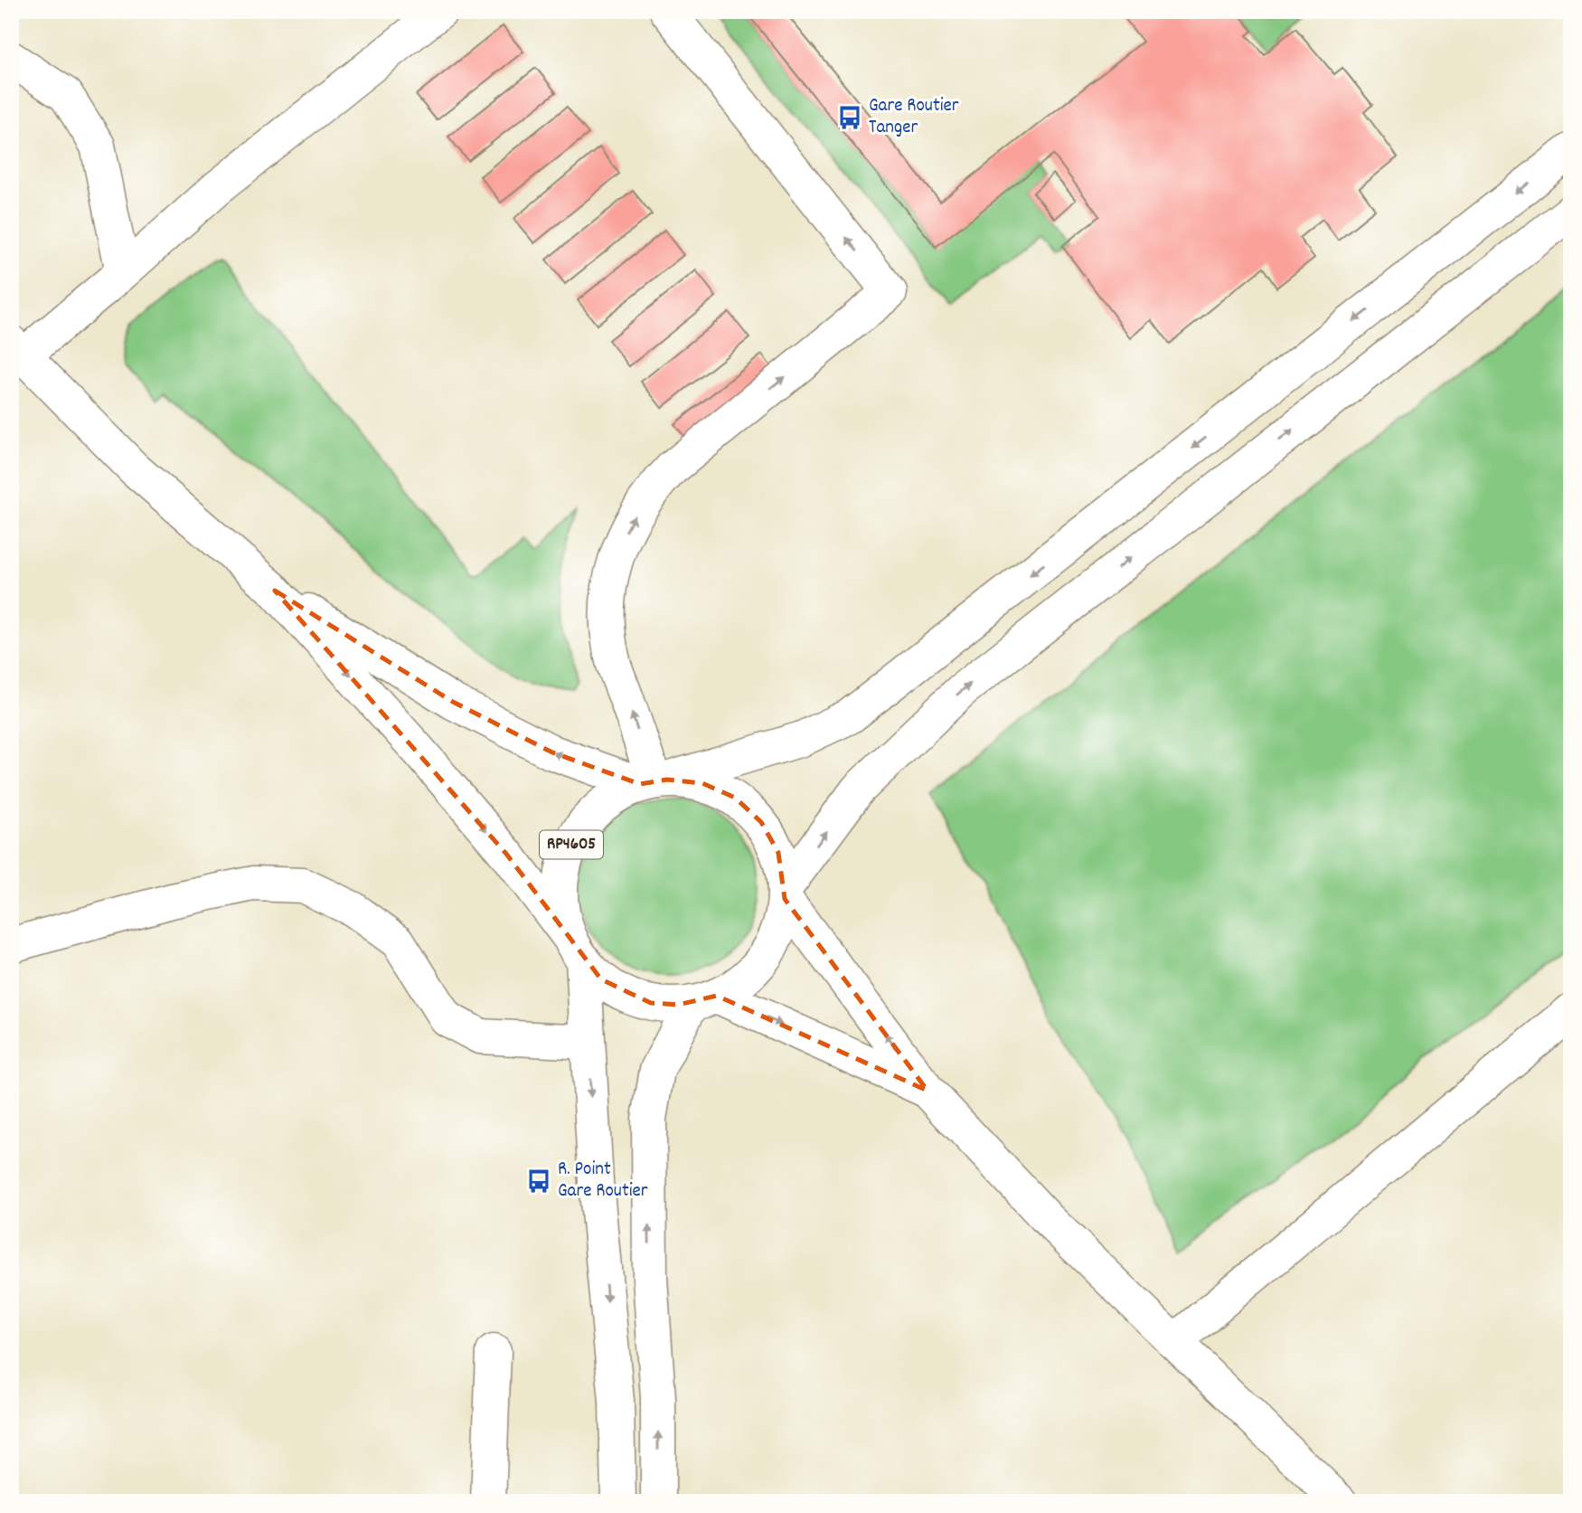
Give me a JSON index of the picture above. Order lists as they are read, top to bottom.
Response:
{
  "streets": {
    "main road": ["RP4605"]
  },
  "places": {
    "bus stop": ["Gare Routier Tanger", "R. Point Gare Routier"]
  }
}
